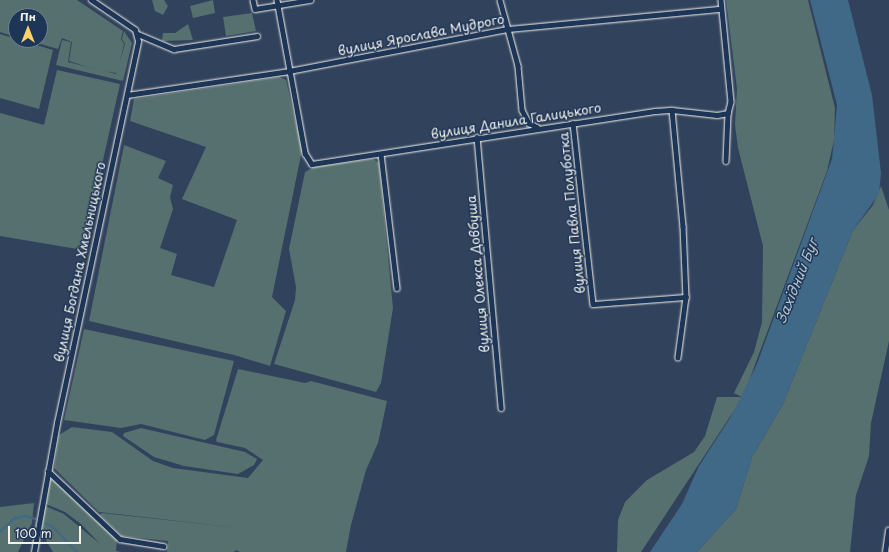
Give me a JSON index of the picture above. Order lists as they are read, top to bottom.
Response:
{
  "streets": {
    "street": [
      "вулиця Ярослава Мудрого",
      "вулиця Данила Галицького",
      "вулиця Павла Полуботка",
      "вулиця Богдана Хмельницького",
      "вулиця Олекса Довбуша"
    ]
  },
  "crossings": [
    ["вулиця Ярослава Мудрого", "вулиця Данила Галицького"],
    ["вулиця Ярослава Мудрого", "вулиця Богдана Хмельницького"],
    ["вулиця Данила Галицького", "вулиця Павла Полуботка"],
    ["вулиця Данила Галицького", "вулиця Олекса Довбуша"]
  ],
  "water": ["Західний Буг"],
  "scale_bar": "100 m",
  "north": "top"
}
